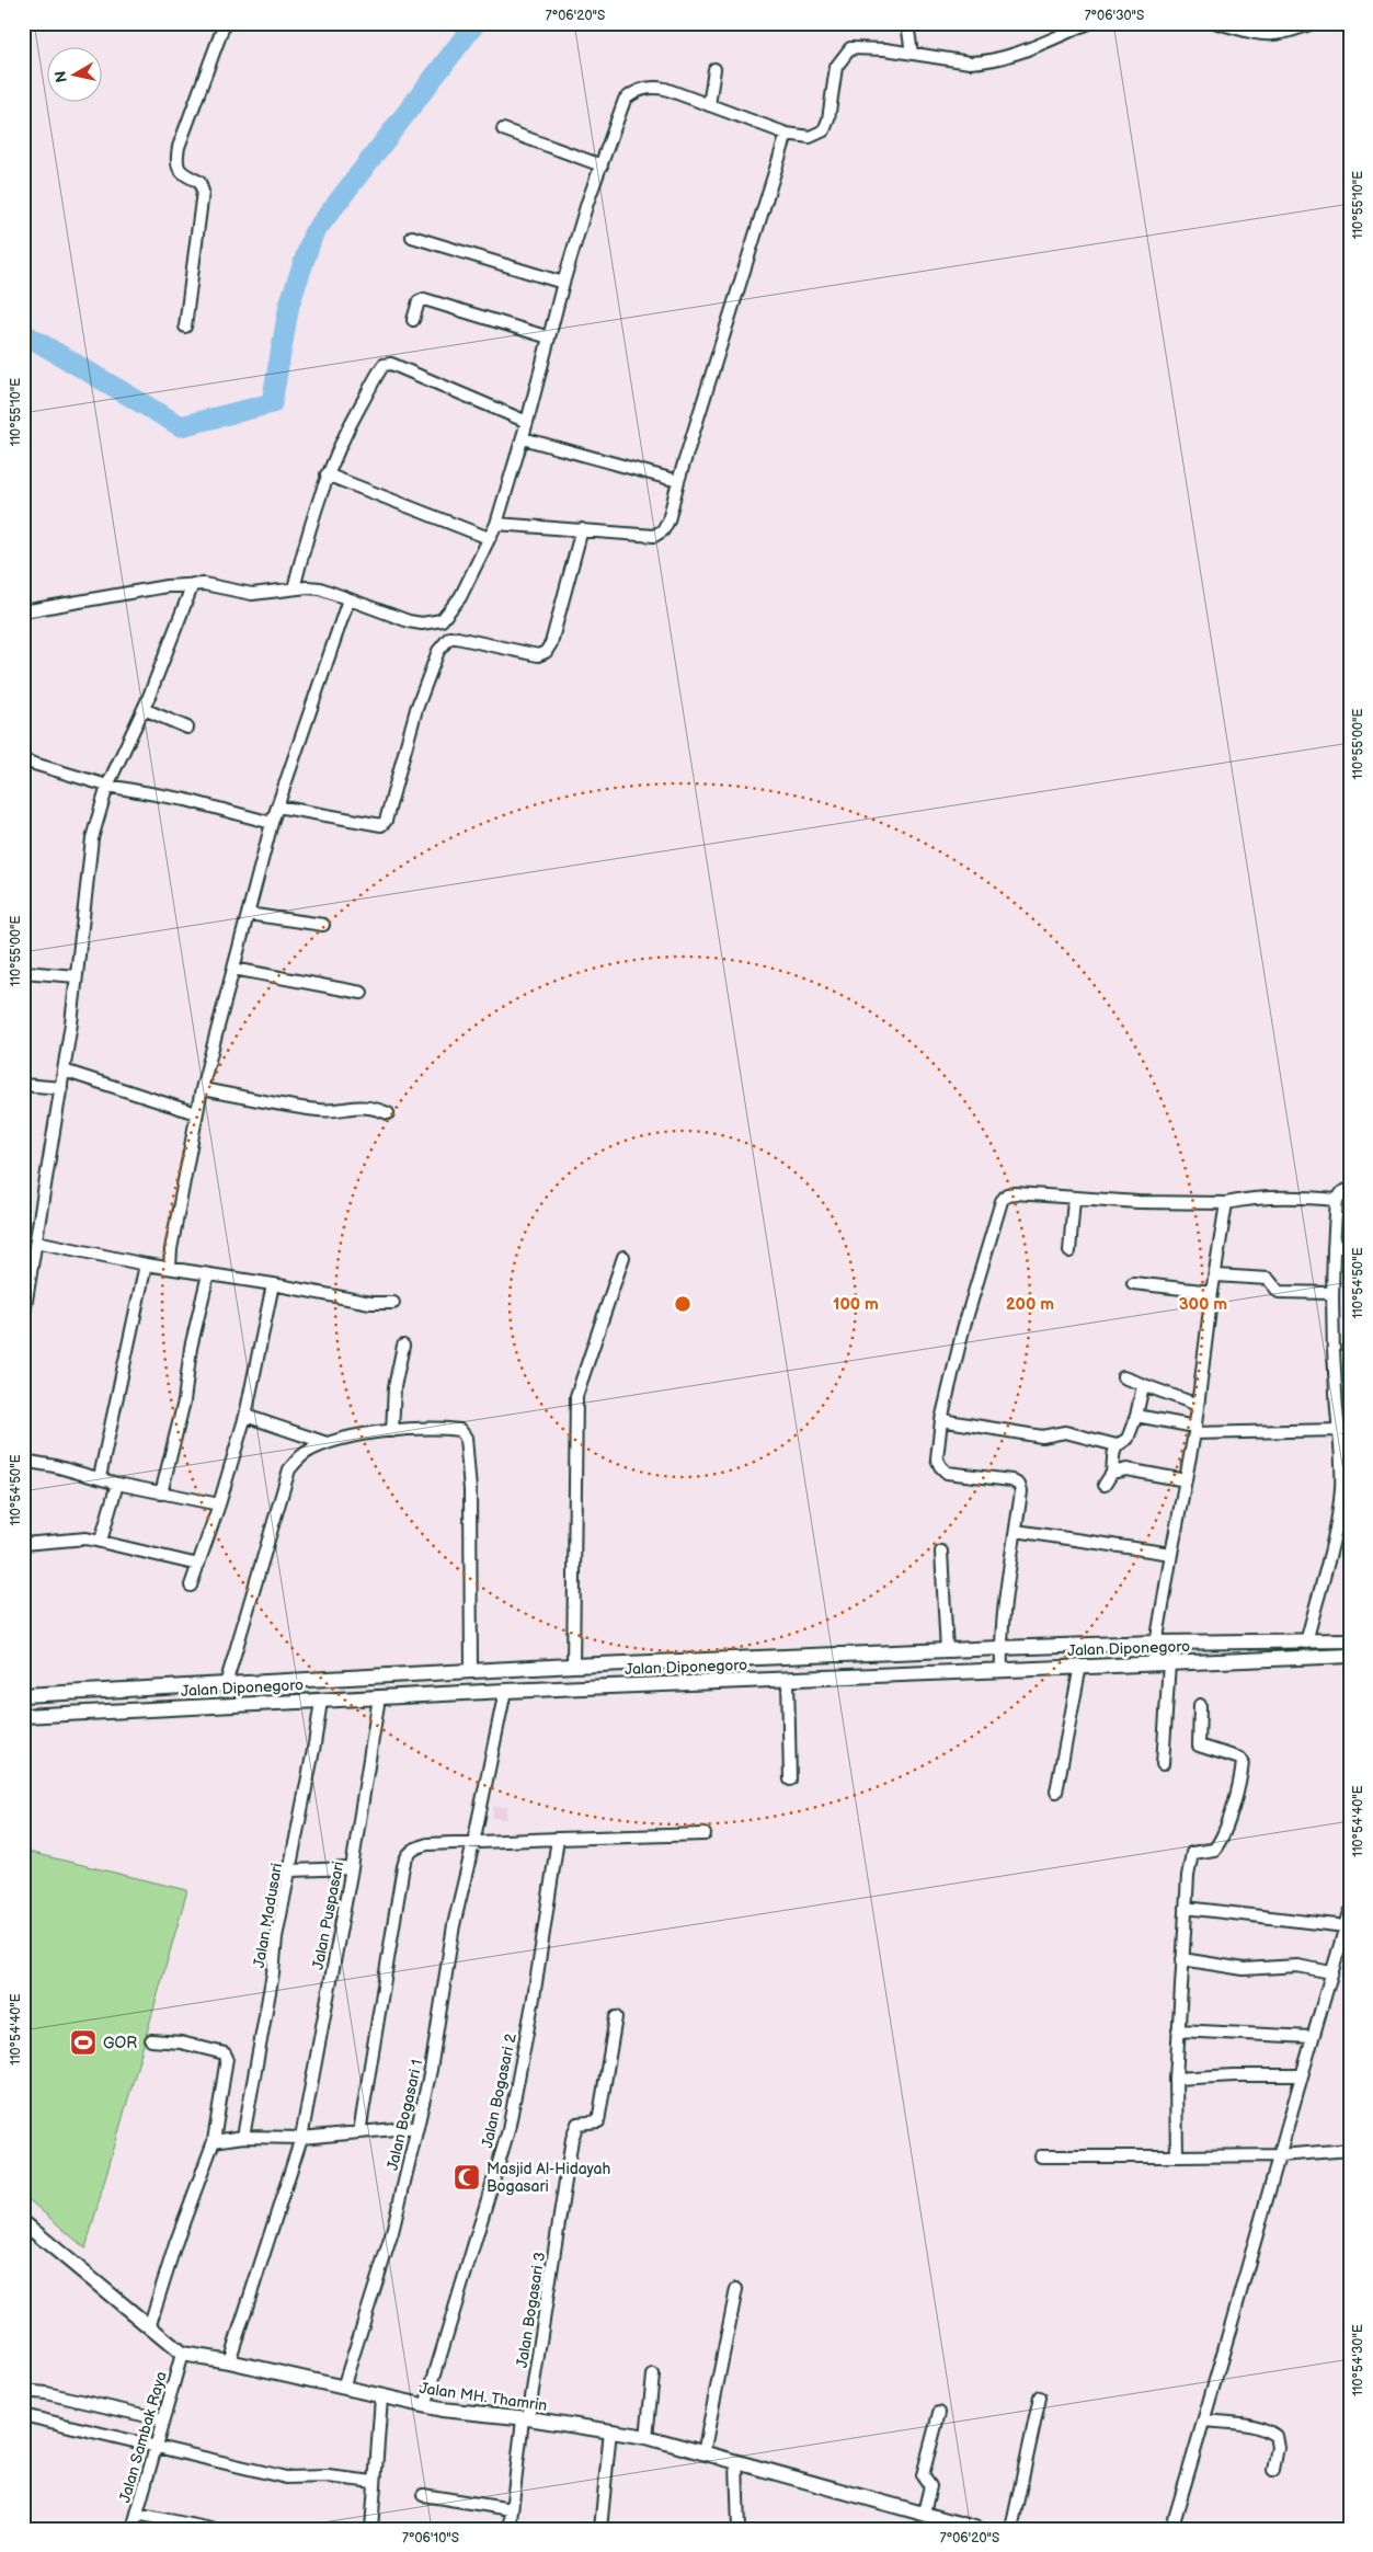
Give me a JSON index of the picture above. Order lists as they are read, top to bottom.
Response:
{
  "streets": {
    "main road": ["Jalan Diponegoro", "Jalan MH. Thamrin"],
    "street": [
      "Jalan Madusari",
      "Jalan Puspasari",
      "Jalan Bogasari 2",
      "Jalan Bogasari 1",
      "Jalan Bogasari 3",
      "Jalan Sambak Raya"
    ]
  },
  "crossings": [
    ["Jalan Diponegoro", "Jalan Madusari"],
    ["Jalan Diponegoro", "Jalan Puspasari"],
    ["Jalan Diponegoro", "Jalan Bogasari 1"],
    ["Jalan Puspasari", "Jalan MH. Thamrin"],
    ["Jalan Bogasari 2", "Jalan MH. Thamrin"],
    ["Jalan Bogasari 1", "Jalan MH. Thamrin"],
    ["Jalan Bogasari 3", "Jalan MH. Thamrin"],
    ["Jalan MH. Thamrin", "Jalan Sambak Raya"]
  ],
  "places": {
    "sports": ["GOR"],
    "mosque": ["Masjid Al-Hidayah Bogasari"]
  },
  "north": "left",
  "coordinates": [
    "7°06'20\"S",
    "7°06'30\"S",
    "110°55'10\"E",
    "110°55'00\"E",
    "110°54'50\"E",
    "110°54'40\"E",
    "110°54'30\"E",
    "7°06'10\"S"
  ],
  "rings": ["100 m", "200 m", "300 m"]
}
